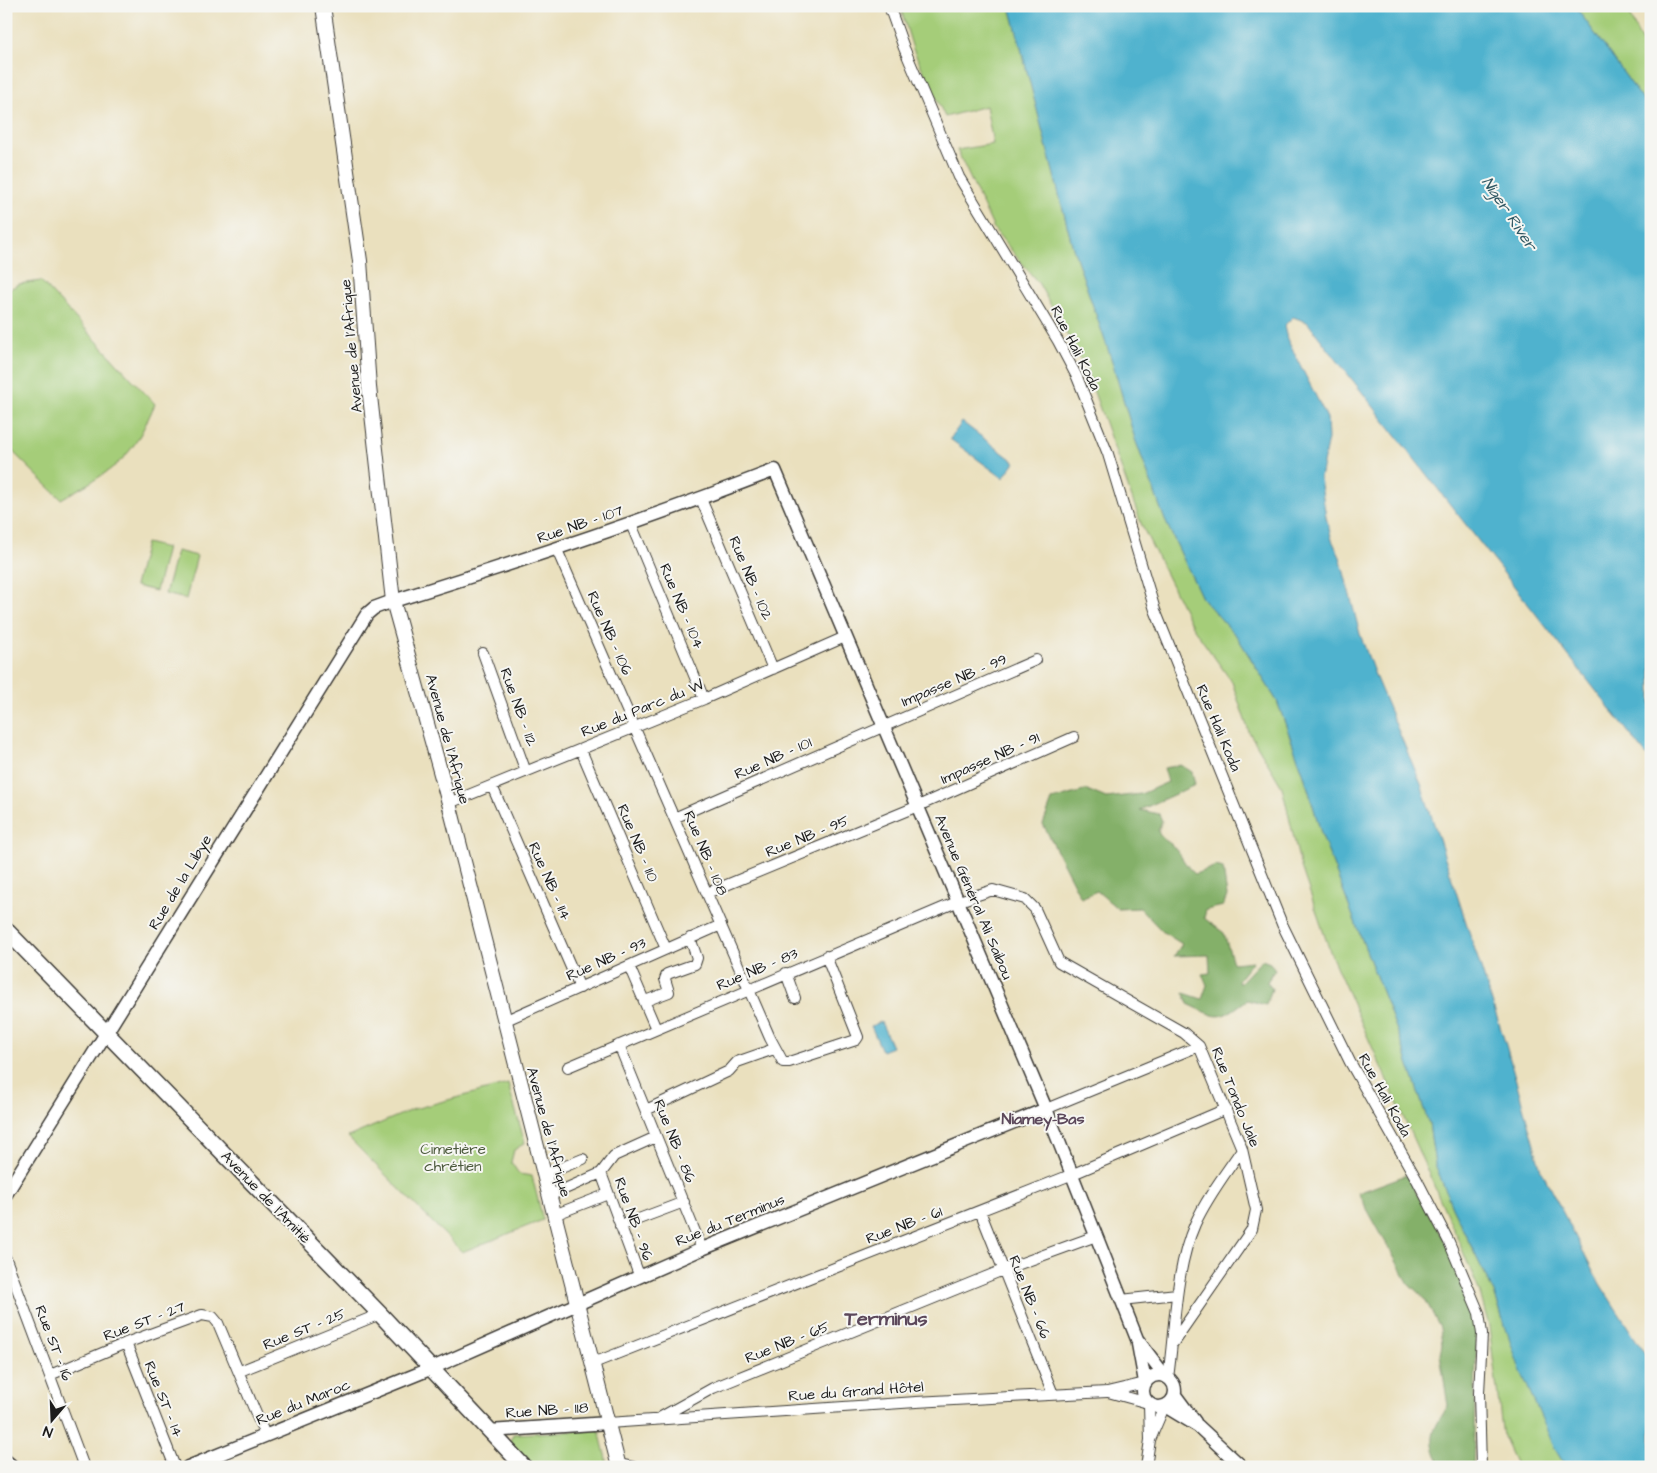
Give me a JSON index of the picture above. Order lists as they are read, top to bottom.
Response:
{
  "streets": {
    "main road": ["Avenue de l'Afrique", "Avenue de l'Amitié"],
    "street": [
      "Rue Hali Koda",
      "Rue NB - 107",
      "Rue NB - 102",
      "Rue NB - 104",
      "Rue NB - 106",
      "Impasse NB - 99",
      "Rue NB - 112",
      "Rue du Parc du W",
      "Rue NB - 101",
      "Impasse NB - 91",
      "Rue NB - 95",
      "Rue NB - 110",
      "Rue NB - 108",
      "Rue NB - 114",
      "Rue de la Libye",
      "Avenue Général Ali Saibou",
      "Rue NB - 93",
      "Rue NB - 83",
      "Rue Tondo Jale",
      "Rue NB - 86",
      "Rue NB - 96",
      "Rue du Terminus",
      "Rue NB - 61",
      "Rue NB - 66",
      "Rue ST - 27",
      "Rue ST - 25",
      "Rue NB - 65",
      "Rue ST - 16",
      "Rue du Grand Hôtel",
      "Rue ST - 14",
      "Rue du Maroc",
      "Rue NB - 118"
    ]
  },
  "crossings": [
    ["Avenue de l'Afrique", "Rue NB - 107"],
    ["Avenue de l'Afrique", "Rue du Parc du W"],
    ["Avenue de l'Afrique", "Rue de la Libye"],
    ["Avenue de l'Afrique", "Rue NB - 93"],
    ["Avenue de l'Afrique", "Rue du Terminus"],
    ["Avenue de l'Afrique", "Rue NB - 61"],
    ["Avenue de l'Afrique", "Rue du Grand Hôtel"],
    ["Avenue de l'Afrique", "Rue NB - 118"],
    ["Rue NB - 107", "Rue NB - 102"],
    ["Rue NB - 107", "Rue NB - 104"],
    ["Rue NB - 107", "Rue NB - 106"],
    ["Rue NB - 107", "Rue de la Libye"],
    ["Rue NB - 107", "Avenue Général Ali Saibou"],
    ["Rue NB - 102", "Rue du Parc du W"],
    ["Rue NB - 104", "Rue du Parc du W"],
    ["Rue NB - 106", "Rue du Parc du W"],
    ["Rue NB - 106", "Rue NB - 108"],
    ["Impasse NB - 99", "Rue NB - 101"],
    ["Impasse NB - 99", "Avenue Général Ali Saibou"],
    ["Rue NB - 112", "Rue du Parc du W"],
    ["Rue du Parc du W", "Rue NB - 110"],
    ["Rue du Parc du W", "Rue NB - 108"],
    ["Rue du Parc du W", "Rue NB - 114"],
    ["Rue du Parc du W", "Avenue Général Ali Saibou"],
    ["Rue NB - 101", "Rue NB - 108"],
    ["Rue NB - 101", "Avenue Général Ali Saibou"],
    ["Impasse NB - 91", "Rue NB - 95"],
    ["Impasse NB - 91", "Avenue Général Ali Saibou"],
    ["Rue NB - 95", "Rue NB - 108"],
    ["Rue NB - 95", "Avenue Général Ali Saibou"],
    ["Rue NB - 110", "Rue NB - 93"],
    ["Rue NB - 108", "Rue NB - 93"],
    ["Rue NB - 108", "Rue NB - 83"],
    ["Rue NB - 114", "Rue NB - 93"],
    ["Rue de la Libye", "Avenue de l'Amitié"],
    ["Avenue Général Ali Saibou", "Rue NB - 83"],
    ["Avenue Général Ali Saibou", "Rue Tondo Jale"],
    ["Avenue Général Ali Saibou", "Rue du Terminus"],
    ["Avenue Général Ali Saibou", "Rue NB - 61"],
    ["Avenue Général Ali Saibou", "Rue NB - 65"],
    ["Avenue Général Ali Saibou", "Rue du Grand Hôtel"],
    ["Rue NB - 83", "Rue Tondo Jale"],
    ["Rue NB - 83", "Rue NB - 86"],
    ["Rue Tondo Jale", "Rue NB - 61"],
    ["Rue Tondo Jale", "Rue du Grand Hôtel"],
    ["Rue NB - 86", "Rue du Terminus"],
    ["Avenue de l'Amitié", "Rue du Terminus"],
    ["Avenue de l'Amitié", "Rue ST - 25"],
    ["Avenue de l'Amitié", "Rue du Maroc"],
    ["Avenue de l'Amitié", "Rue NB - 118"],
    ["Rue NB - 96", "Rue du Terminus"],
    ["Rue du Terminus", "Rue du Maroc"],
    ["Rue NB - 61", "Rue NB - 66"],
    ["Rue NB - 66", "Rue NB - 65"],
    ["Rue NB - 66", "Rue du Grand Hôtel"],
    ["Rue ST - 27", "Rue ST - 25"],
    ["Rue ST - 27", "Rue ST - 16"],
    ["Rue ST - 27", "Rue ST - 14"],
    ["Rue ST - 27", "Rue du Maroc"],
    ["Rue NB - 65", "Rue du Grand Hôtel"],
    ["Rue du Grand Hôtel", "Rue NB - 118"]
  ],
  "districts": ["Niamey-Bas", "Terminus"],
  "water": ["Niger River"],
  "parks": ["Cimetière chrétien"],
  "north": "bottom"
}
